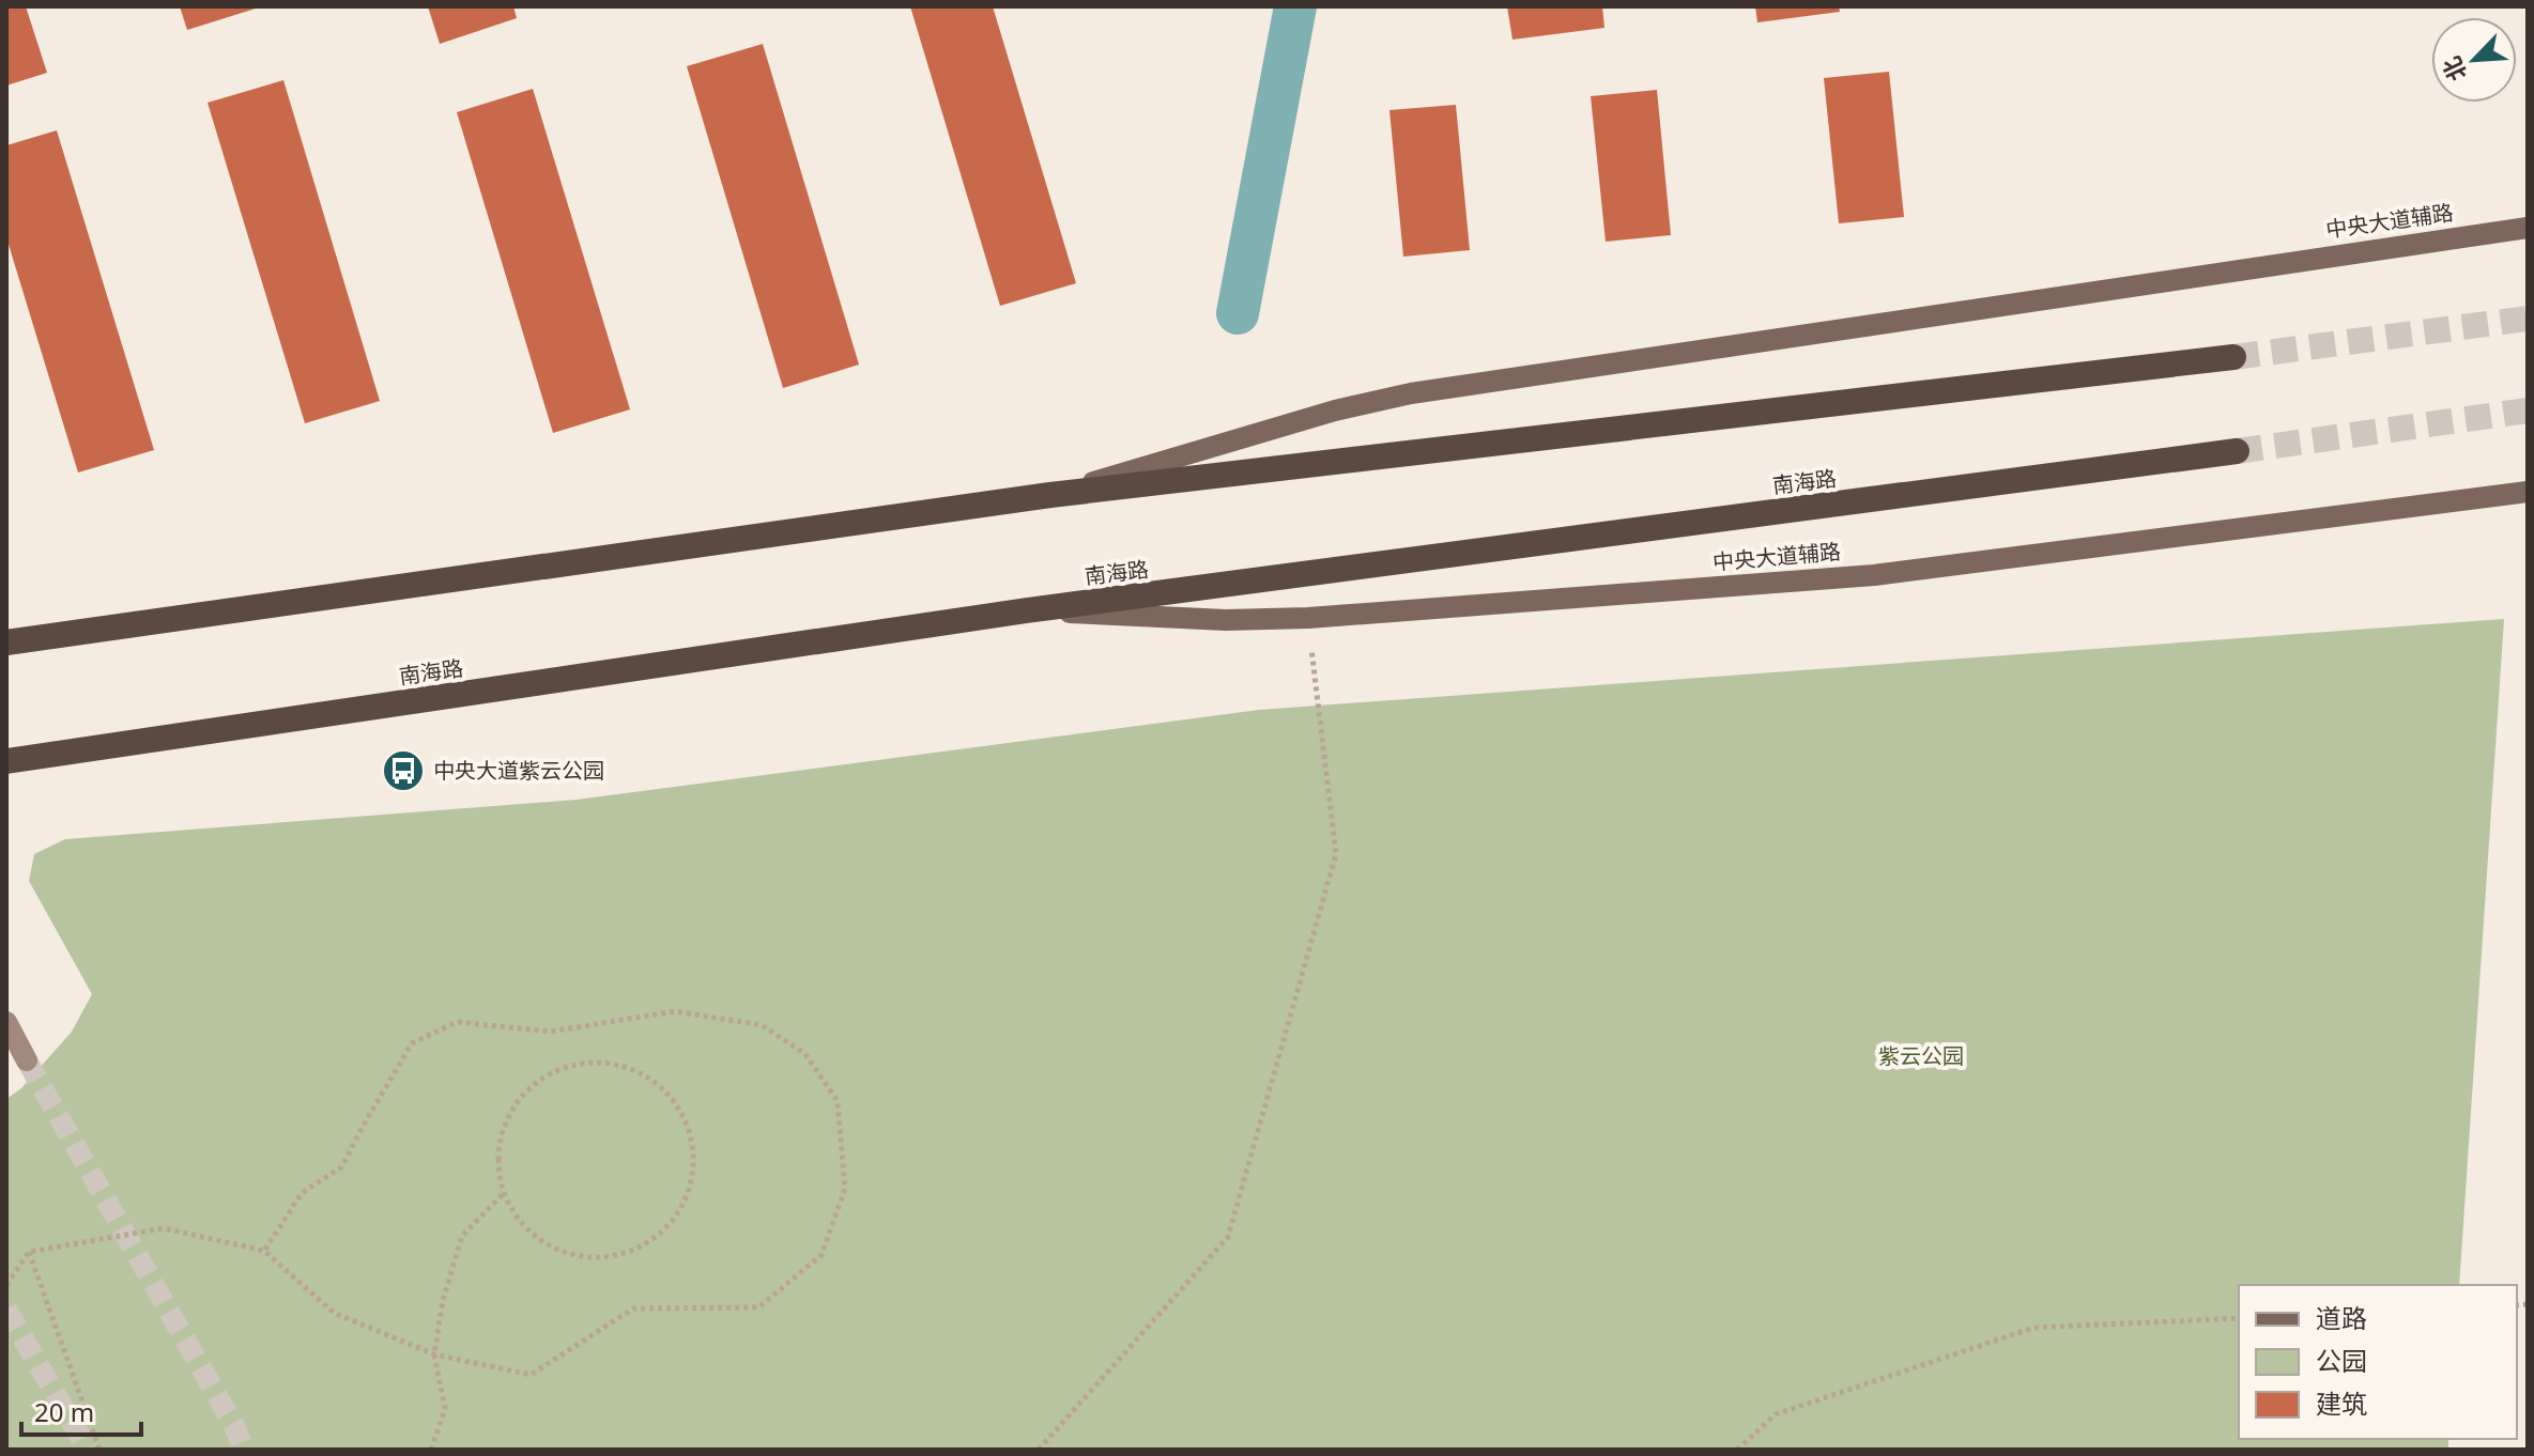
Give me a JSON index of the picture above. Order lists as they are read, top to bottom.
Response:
{
  "streets": {
    "highway": ["南海路"],
    "main road": ["中央大道辅路"]
  },
  "crossings": [
    ["中央大道辅路", "南海路"]
  ],
  "parks": ["紫云公园"],
  "places": {
    "bus stop": ["中央大道紫云公园"]
  },
  "legend": ["道路", "公园", "建筑"],
  "scale_bar": "20 m",
  "north": "bottom left"
}
